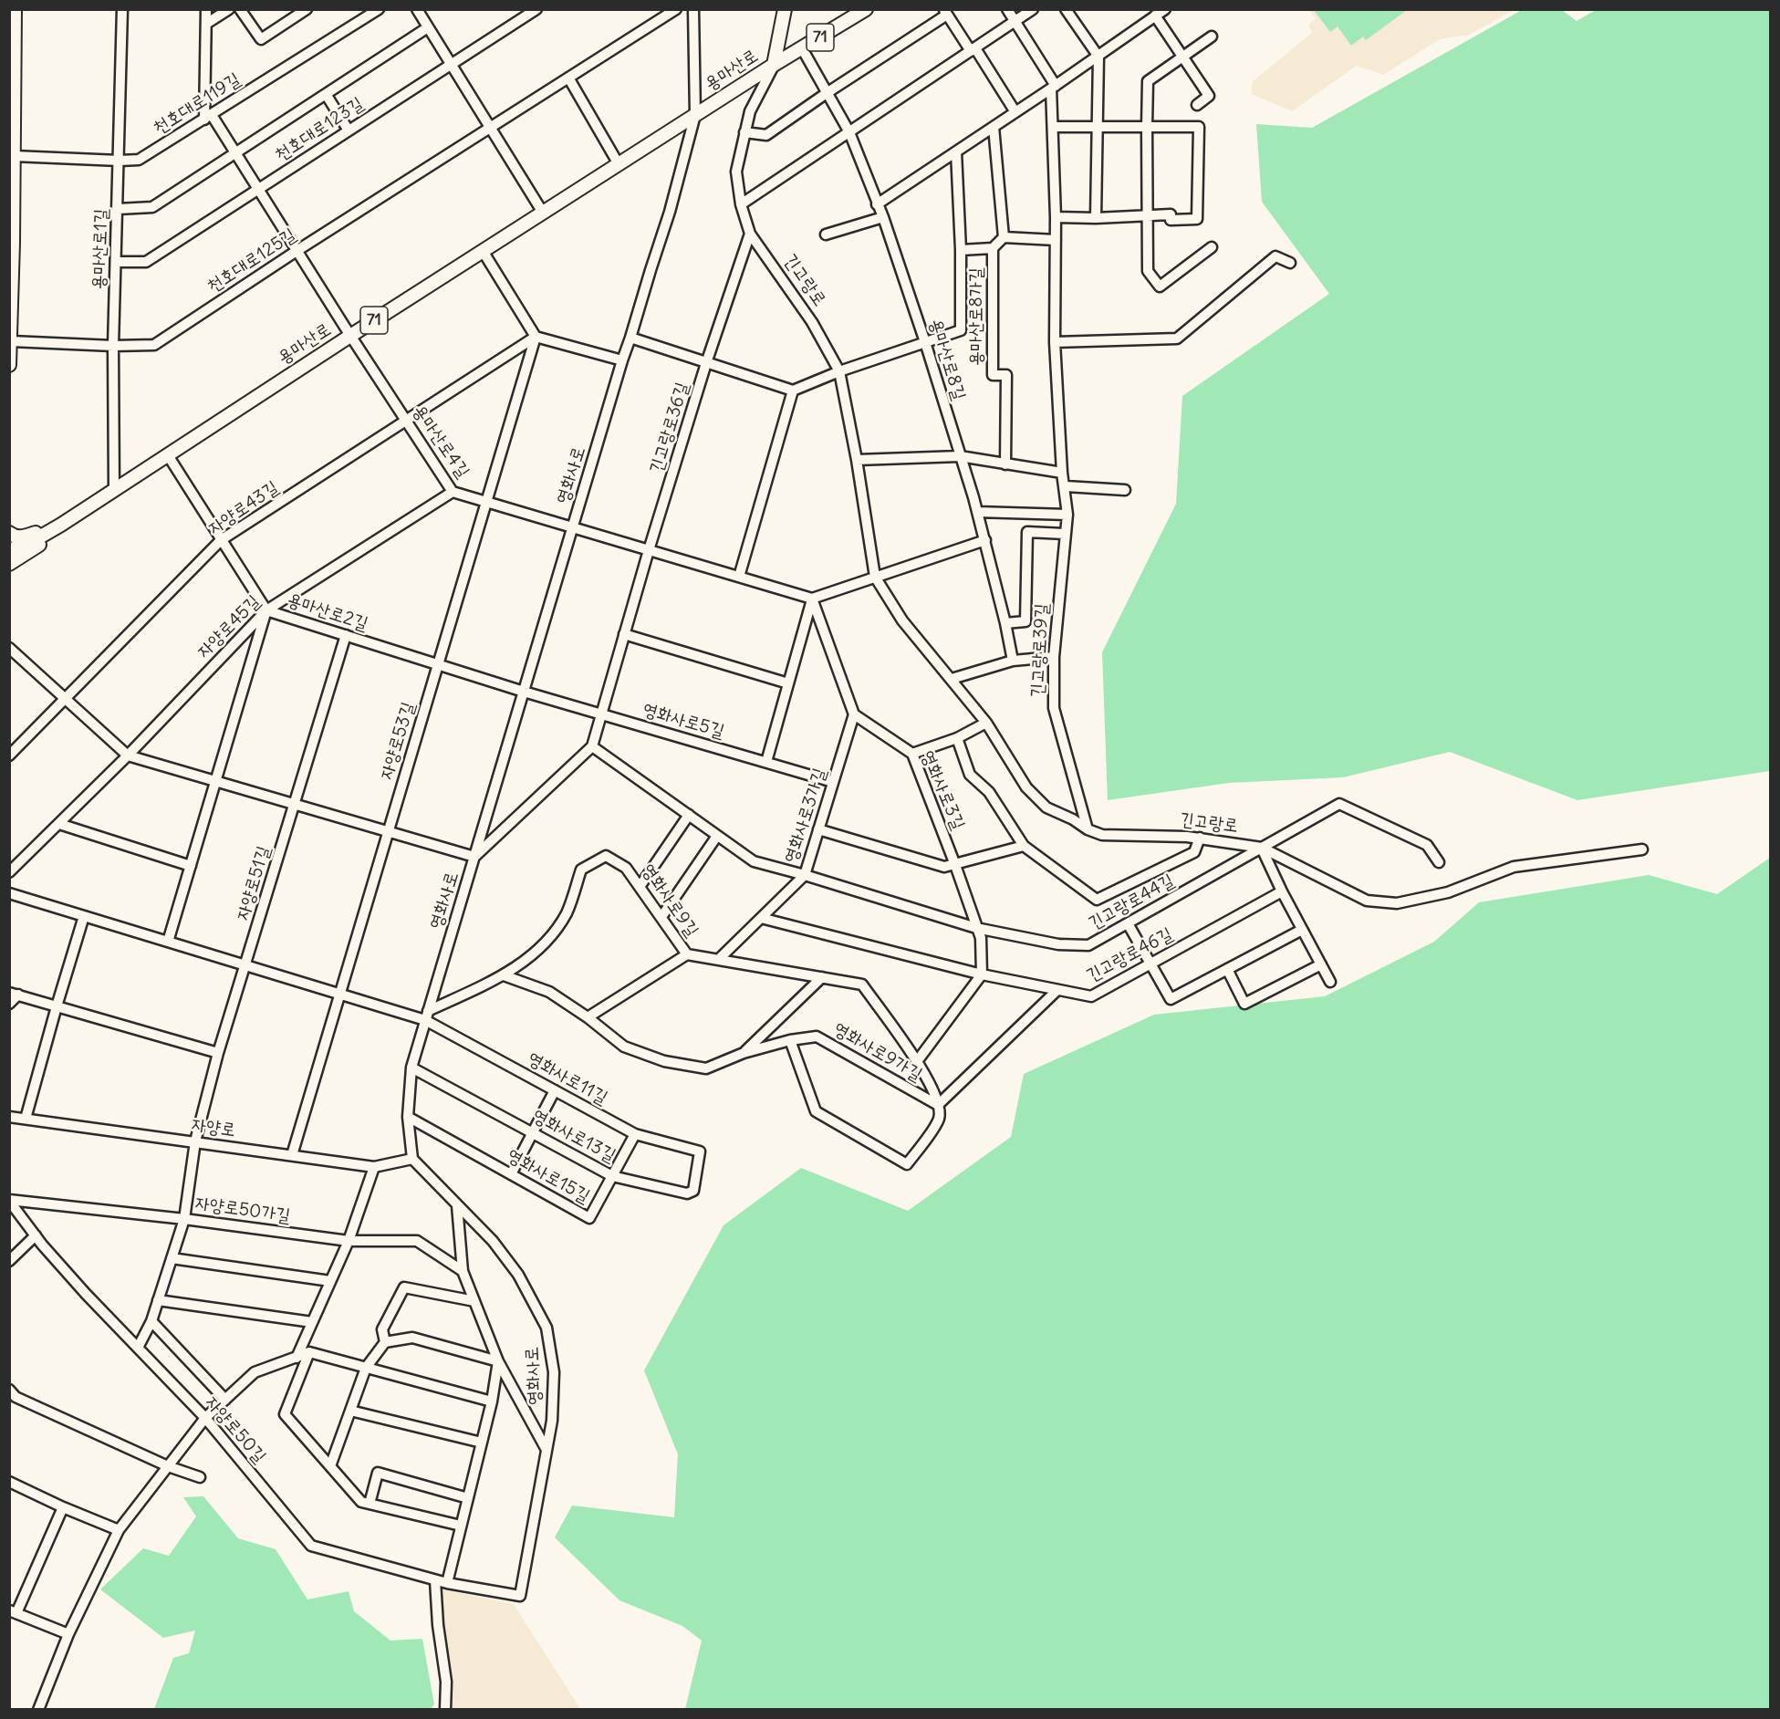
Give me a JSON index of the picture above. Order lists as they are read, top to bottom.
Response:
{
  "streets": {
    "main road": ["71", "용마산로", "긴고랑로"],
    "street": [
      "천호대로119길",
      "천호대로123길",
      "용마산로1길",
      "천호대로125길",
      "용마산로8가길",
      "용마산로8길",
      "긴고랑로36길",
      "용마산로4길",
      "영화사로",
      "자양로43길",
      "용마산로2길",
      "자양로45길",
      "긴고랑로39길",
      "영화사로5길",
      "자양로53길",
      "영화사로3길",
      "영화사로3가길",
      "자양로51길",
      "영화사로9길",
      "긴고랑로44길",
      "긴고랑로46길",
      "영화사로9가길",
      "영화사로11길",
      "자양로",
      "영화사로13길",
      "영화사로15길",
      "자양로50가길",
      "자양로50길"
    ]
  },
  "crossings": [
    ["용마산로", "용마산로1길"],
    ["용마산로", "긴고랑로"],
    ["용마산로", "용마산로8길"],
    ["용마산로", "용마산로4길"],
    ["용마산로", "영화사로"],
    ["용마산로", "용마산로2길"],
    ["천호대로119길", "용마산로1길"],
    ["천호대로119길", "용마산로4길"],
    ["천호대로123길", "용마산로1길"],
    ["천호대로123길", "용마산로4길"],
    ["용마산로1길", "천호대로125길"],
    ["천호대로125길", "용마산로4길"],
    ["긴고랑로", "긴고랑로36길"],
    ["긴고랑로", "긴고랑로39길"],
    ["긴고랑로", "긴고랑로44길"],
    ["긴고랑로36길", "영화사로5길"],
    ["긴고랑로36길", "긴고랑로44길"],
    ["용마산로4길", "영화사로"],
    ["용마산로4길", "자양로43길"],
    ["용마산로4길", "자양로45길"],
    ["용마산로4길", "자양로53길"],
    ["영화사로", "용마산로2길"],
    ["영화사로", "영화사로5길"],
    ["영화사로", "영화사로9길"],
    ["영화사로", "영화사로11길"],
    ["영화사로", "자양로"],
    ["영화사로", "영화사로13길"],
    ["영화사로", "영화사로15길"],
    ["영화사로", "자양로50길"],
    ["자양로43길", "용마산로2길"],
    ["자양로43길", "자양로53길"],
    ["용마산로2길", "자양로45길"],
    ["용마산로2길", "영화사로5길"],
    ["용마산로2길", "자양로53길"],
    ["용마산로2길", "자양로51길"],
    ["영화사로5길", "영화사로3가길"],
    ["자양로53길", "영화사로11길"],
    ["자양로53길", "자양로"],
    ["영화사로3길", "영화사로3가길"],
    ["영화사로3길", "긴고랑로44길"],
    ["영화사로3길", "긴고랑로46길"],
    ["영화사로3가길", "영화사로9길"],
    ["영화사로3가길", "긴고랑로44길"],
    ["영화사로3가길", "긴고랑로46길"],
    ["자양로51길", "영화사로11길"],
    ["자양로51길", "자양로"],
    ["자양로51길", "자양로50가길"],
    ["자양로51길", "자양로50길"],
    ["영화사로9길", "영화사로9가길"],
    ["영화사로9길", "영화사로11길"],
    ["영화사로11길", "영화사로13길"],
    ["영화사로11길", "영화사로15길"],
    ["영화사로13길", "영화사로15길"],
    ["자양로50가길", "자양로50길"]
  ]
}
